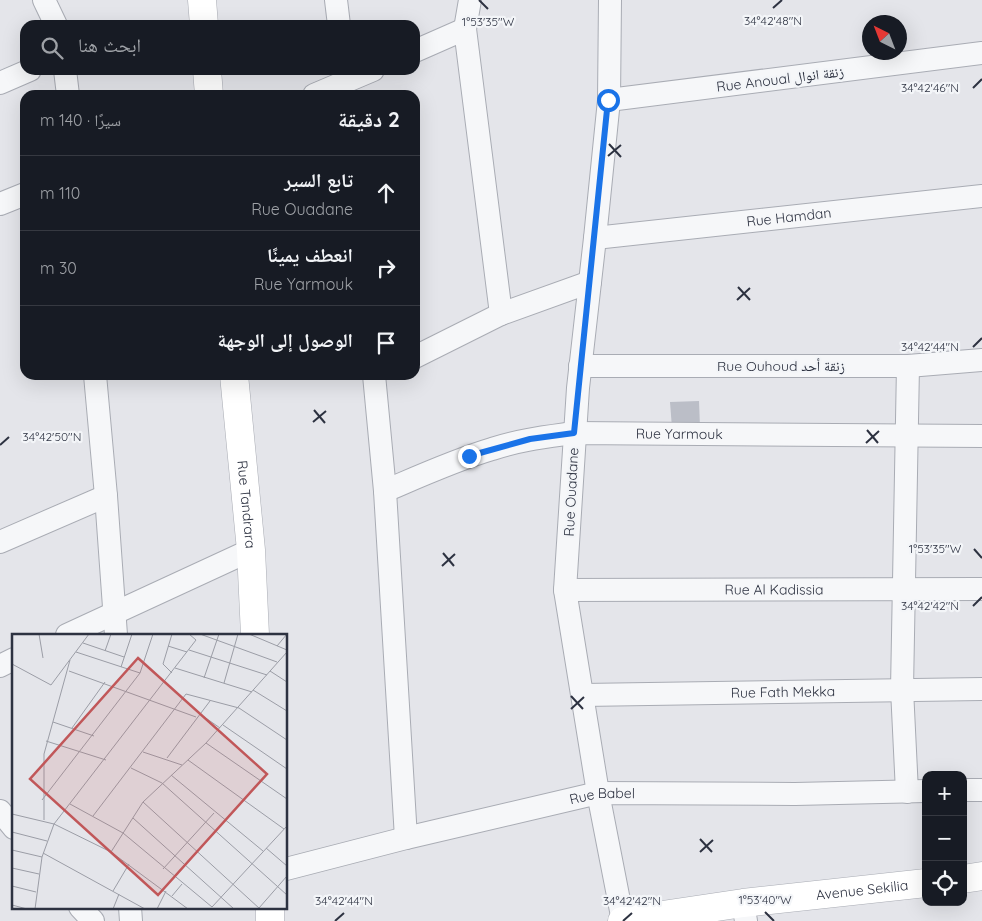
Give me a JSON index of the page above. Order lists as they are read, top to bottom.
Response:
{
  "streets": {
    "main road": ["Rue Tandrara", "Avenue Sekilia"],
    "street": [
      "Rue Anoual زنقة انوال",
      "Rue Hamdan",
      "Rue Ouhoud زنقة أحد",
      "Rue Yarmouk",
      "Rue Ouadane",
      "Rue Al Kadissia",
      "Rue Fath Mekka",
      "Rue Babel"
    ]
  },
  "crossings": [
    ["Rue Anoual زنقة انوال", "Rue Ouadane"],
    ["Rue Hamdan", "Rue Ouadane"],
    ["Rue Ouhoud زنقة أحد", "Rue Ouadane"],
    ["Rue Yarmouk", "Rue Ouadane"],
    ["Rue Ouadane", "Rue Al Kadissia"],
    ["Rue Ouadane", "Rue Fath Mekka"],
    ["Rue Ouadane", "Rue Babel"],
    ["Rue Ouadane", "Avenue Sekilia"]
  ],
  "north": "top left",
  "page": {
    "search": "ابحث هنا",
    "heading": ["2 دقيقة", "سيرًا · 140 m"],
    "list": [
      ["تابع السير", "Rue Ouadane", "110 m"],
      ["انعطف يمينًا", "Rue Yarmouk", "30 m"],
      "الوصول إلى الوجهة"
    ],
    "map_buttons": ["+", "−"]
  },
  "coordinates": [
    "34°42'48\"N",
    "1°53'35\"W",
    "34°42'46\"N",
    "34°42'44\"N",
    "34°42'50\"N",
    "34°42'42\"N",
    "1°53'40\"W"
  ]
}
